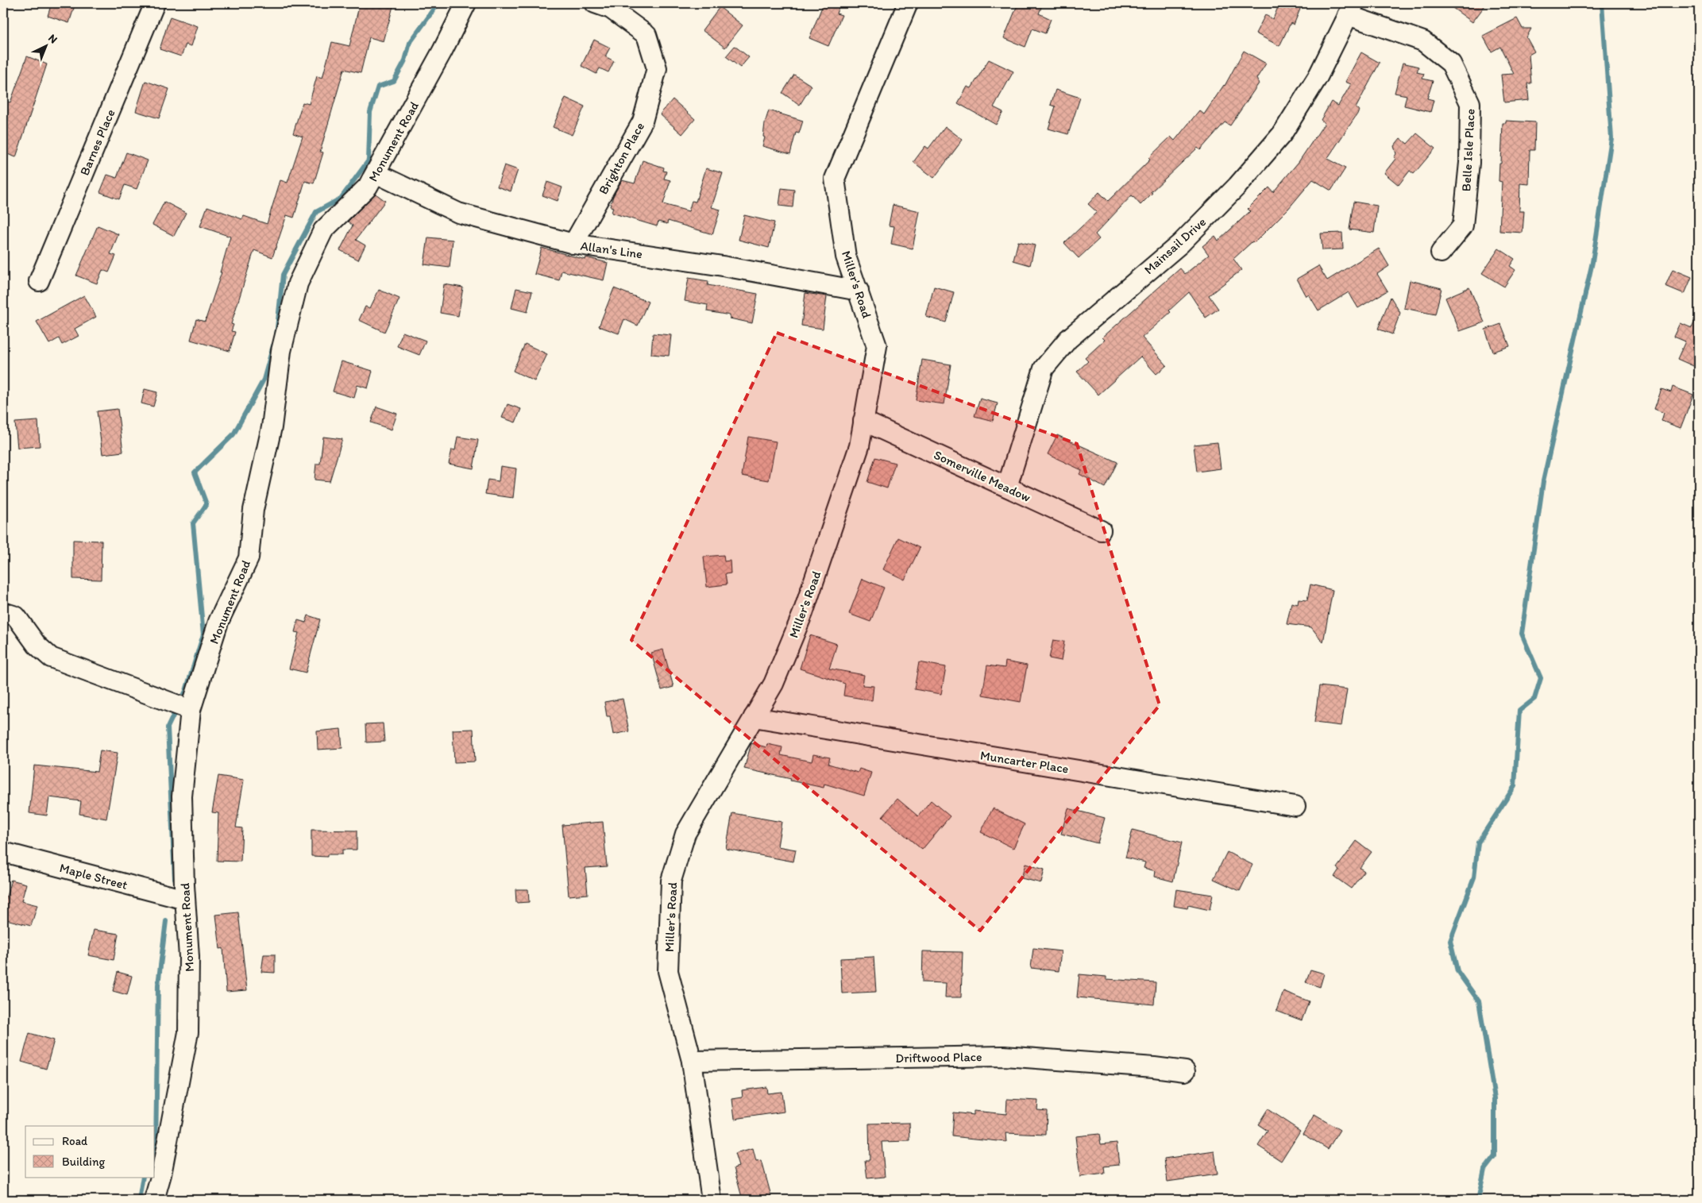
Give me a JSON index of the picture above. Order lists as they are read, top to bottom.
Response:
{
  "streets": {
    "street": [
      "Monument Road",
      "Barnes Place",
      "Belle Isle Place",
      "Brighton Place",
      "Mainsail Drive",
      "Allan's Line",
      "Miller's Road",
      "Somerville Meadow",
      "Muncarter Place",
      "Maple Street",
      "Driftwood Place"
    ]
  },
  "crossings": [
    ["Monument Road", "Allan's Line"],
    ["Monument Road", "Maple Street"],
    ["Belle Isle Place", "Mainsail Drive"],
    ["Brighton Place", "Allan's Line"],
    ["Mainsail Drive", "Somerville Meadow"],
    ["Allan's Line", "Miller's Road"],
    ["Miller's Road", "Somerville Meadow"],
    ["Miller's Road", "Muncarter Place"],
    ["Miller's Road", "Driftwood Place"]
  ],
  "legend": ["Road", "Building"],
  "north": "top right"
}
